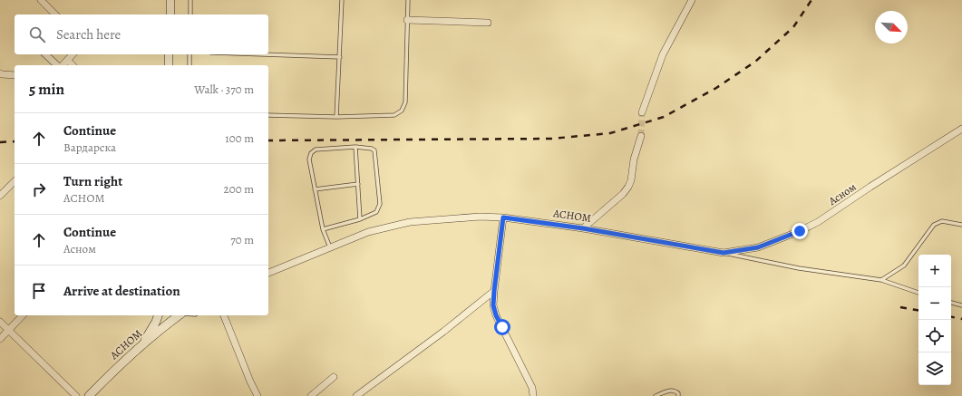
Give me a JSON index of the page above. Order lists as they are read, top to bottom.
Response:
{
  "streets": {
    "main road": ["АСНОМ"],
    "street": ["Асном"]
  },
  "crossings": [
    ["Асном", "АСНОМ"]
  ],
  "north": "bottom right",
  "page": {
    "search": "Search here",
    "heading": ["5 min", "Walk · 370 m"],
    "list": [
      ["Continue", "Вардарска", "100 m"],
      ["Turn right", "АСНОМ", "200 m"],
      ["Continue", "Асном", "70 m"],
      "Arrive at destination"
    ],
    "map_buttons": ["+", "−"]
  }
}
